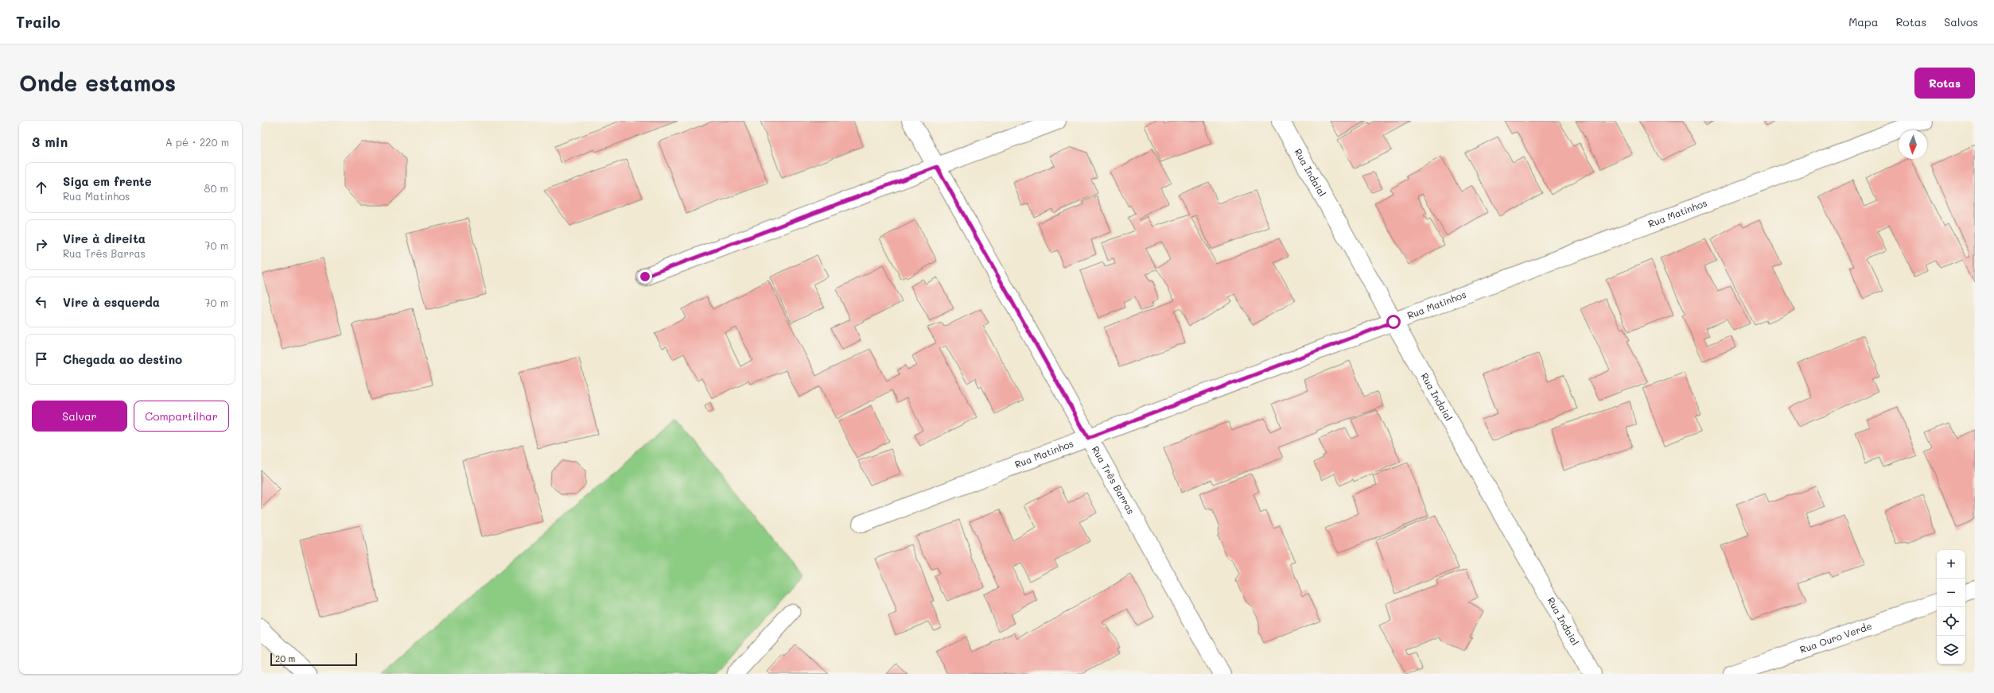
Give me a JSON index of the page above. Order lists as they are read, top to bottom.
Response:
{
  "streets": {
    "street": [
      "Rua Indaial",
      "Rua Matinhos",
      "Rua Três Barras",
      "Rua Ouro Verde"
    ]
  },
  "crossings": [
    ["Rua Indaial", "Rua Matinhos"],
    ["Rua Matinhos", "Rua Três Barras"]
  ],
  "scale_bar": "20 m",
  "north": "bottom",
  "page": {
    "header": "Trailo",
    "nav": ["Mapa", "Rotas", "Salvos"],
    "buttons": [
      "Rotas",
      ["Salvar", "Compartilhar"]
    ],
    "title": "Onde estamos",
    "heading": ["3 min", "A pé · 220 m"],
    "list": [
      ["Siga em frente", "Rua Matinhos", "80 m"],
      ["Vire à direita", "Rua Três Barras", "70 m"],
      ["Vire à esquerda", "70 m"],
      "Chegada ao destino"
    ],
    "map_buttons": ["+", "−"],
    "scale": "20 m"
  }
}
